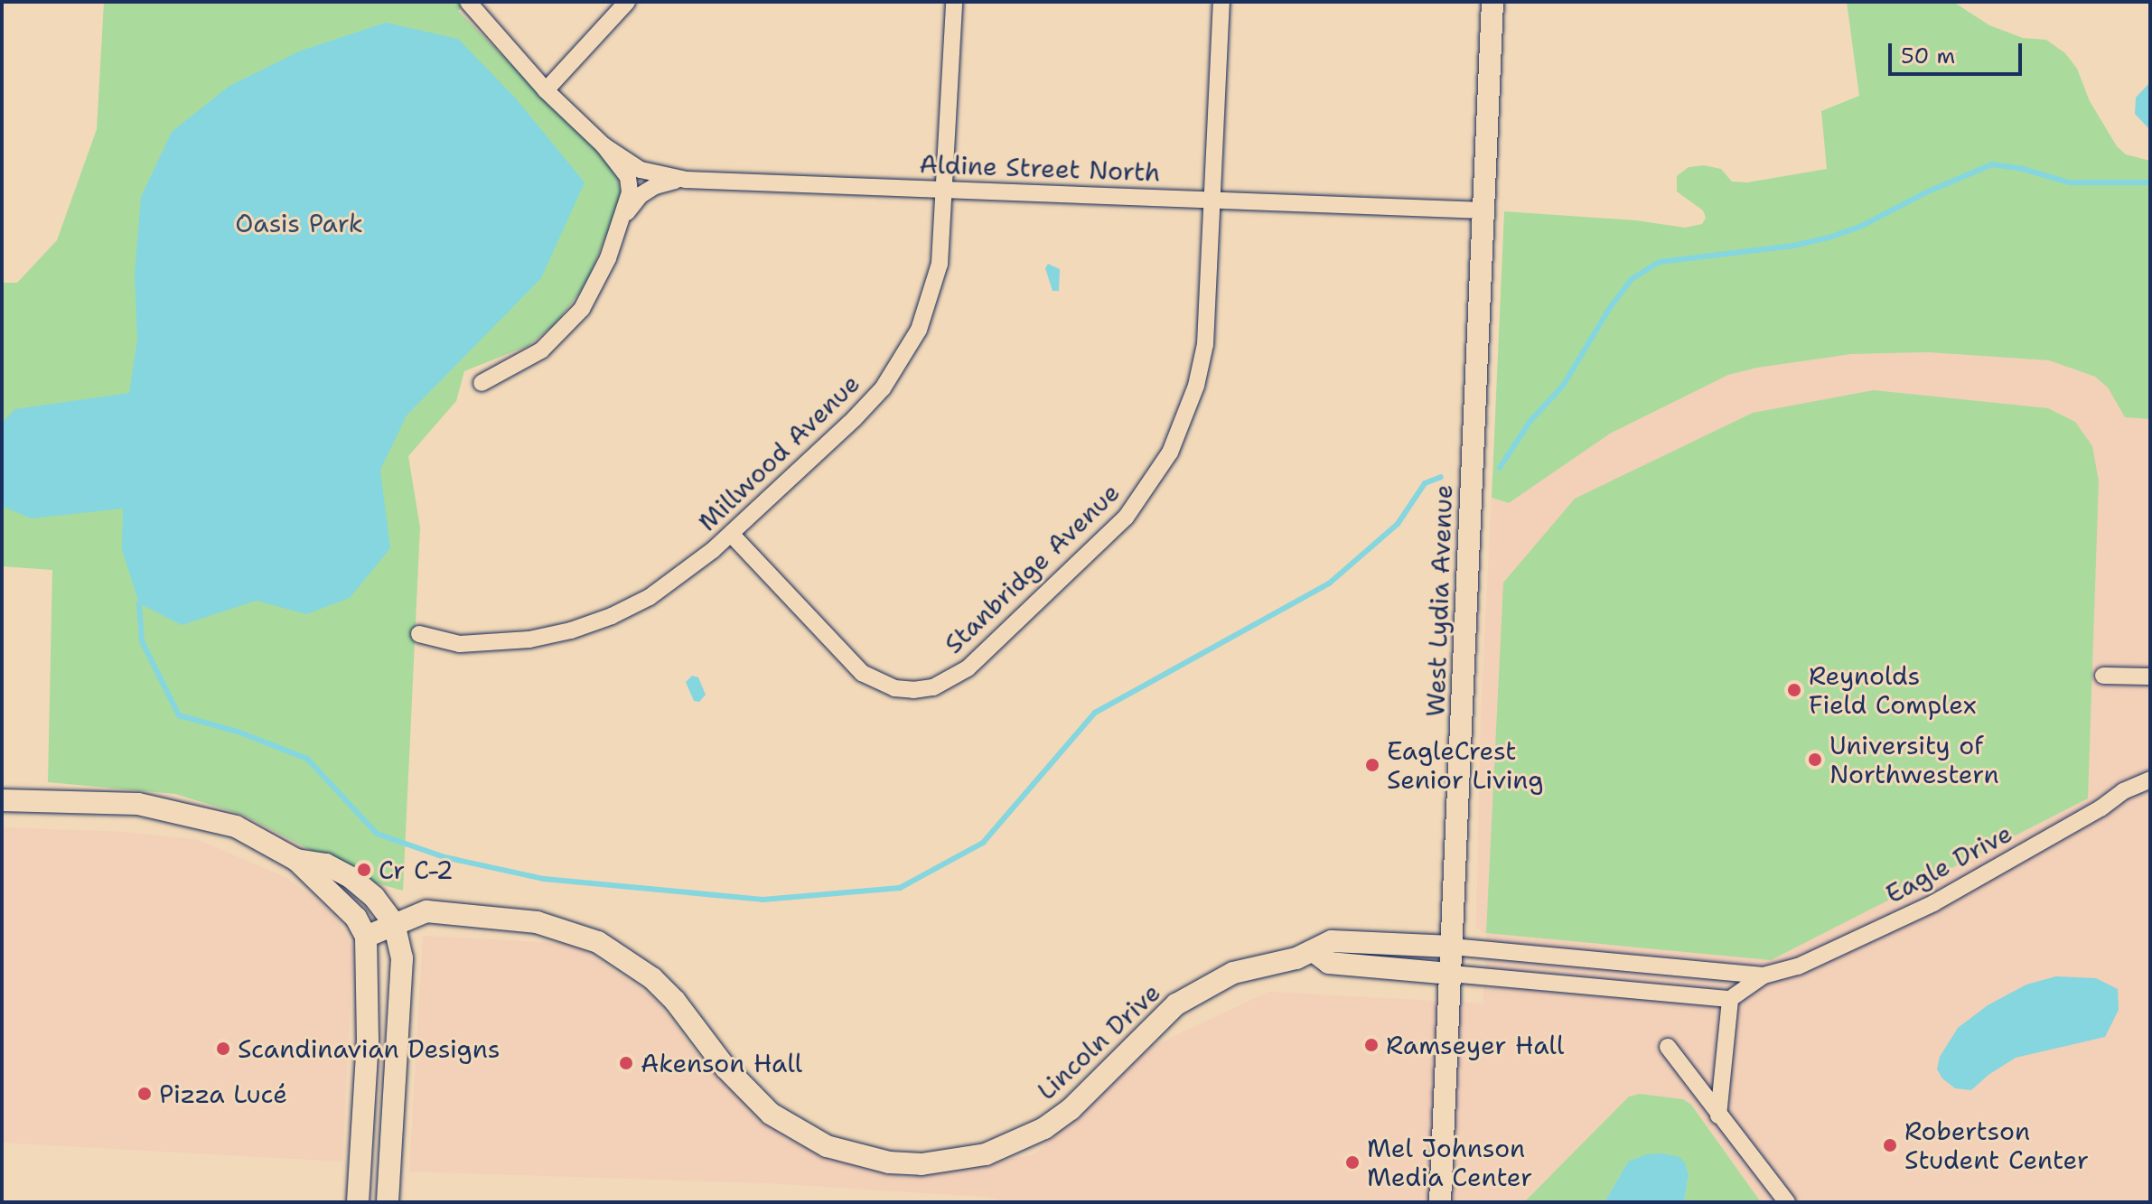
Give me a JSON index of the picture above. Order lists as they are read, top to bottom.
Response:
{
  "streets": {
    "street": [
      "Aldine Street North",
      "Millwood Avenue",
      "Stanbridge Avenue",
      "West Lydia Avenue",
      "Eagle Drive",
      "Lincoln Drive"
    ]
  },
  "crossings": [
    ["Aldine Street North", "Millwood Avenue"],
    ["Aldine Street North", "Stanbridge Avenue"],
    ["Aldine Street North", "West Lydia Avenue"],
    ["Millwood Avenue", "Stanbridge Avenue"],
    ["West Lydia Avenue", "Eagle Drive"],
    ["West Lydia Avenue", "Lincoln Drive"],
    ["Eagle Drive", "Lincoln Drive"]
  ],
  "parks": ["Oasis Park"],
  "places": [
    "Reynolds Field Complex",
    "University of Northwestern",
    "EagleCrest Senior Living",
    "Cr C-2",
    "Ramseyer Hall",
    "Scandinavian Designs",
    "Akenson Hall",
    "Pizza Lucé",
    "Robertson Student Center",
    "Mel Johnson Media Center"
  ],
  "scale_bar": "50 m"
}
